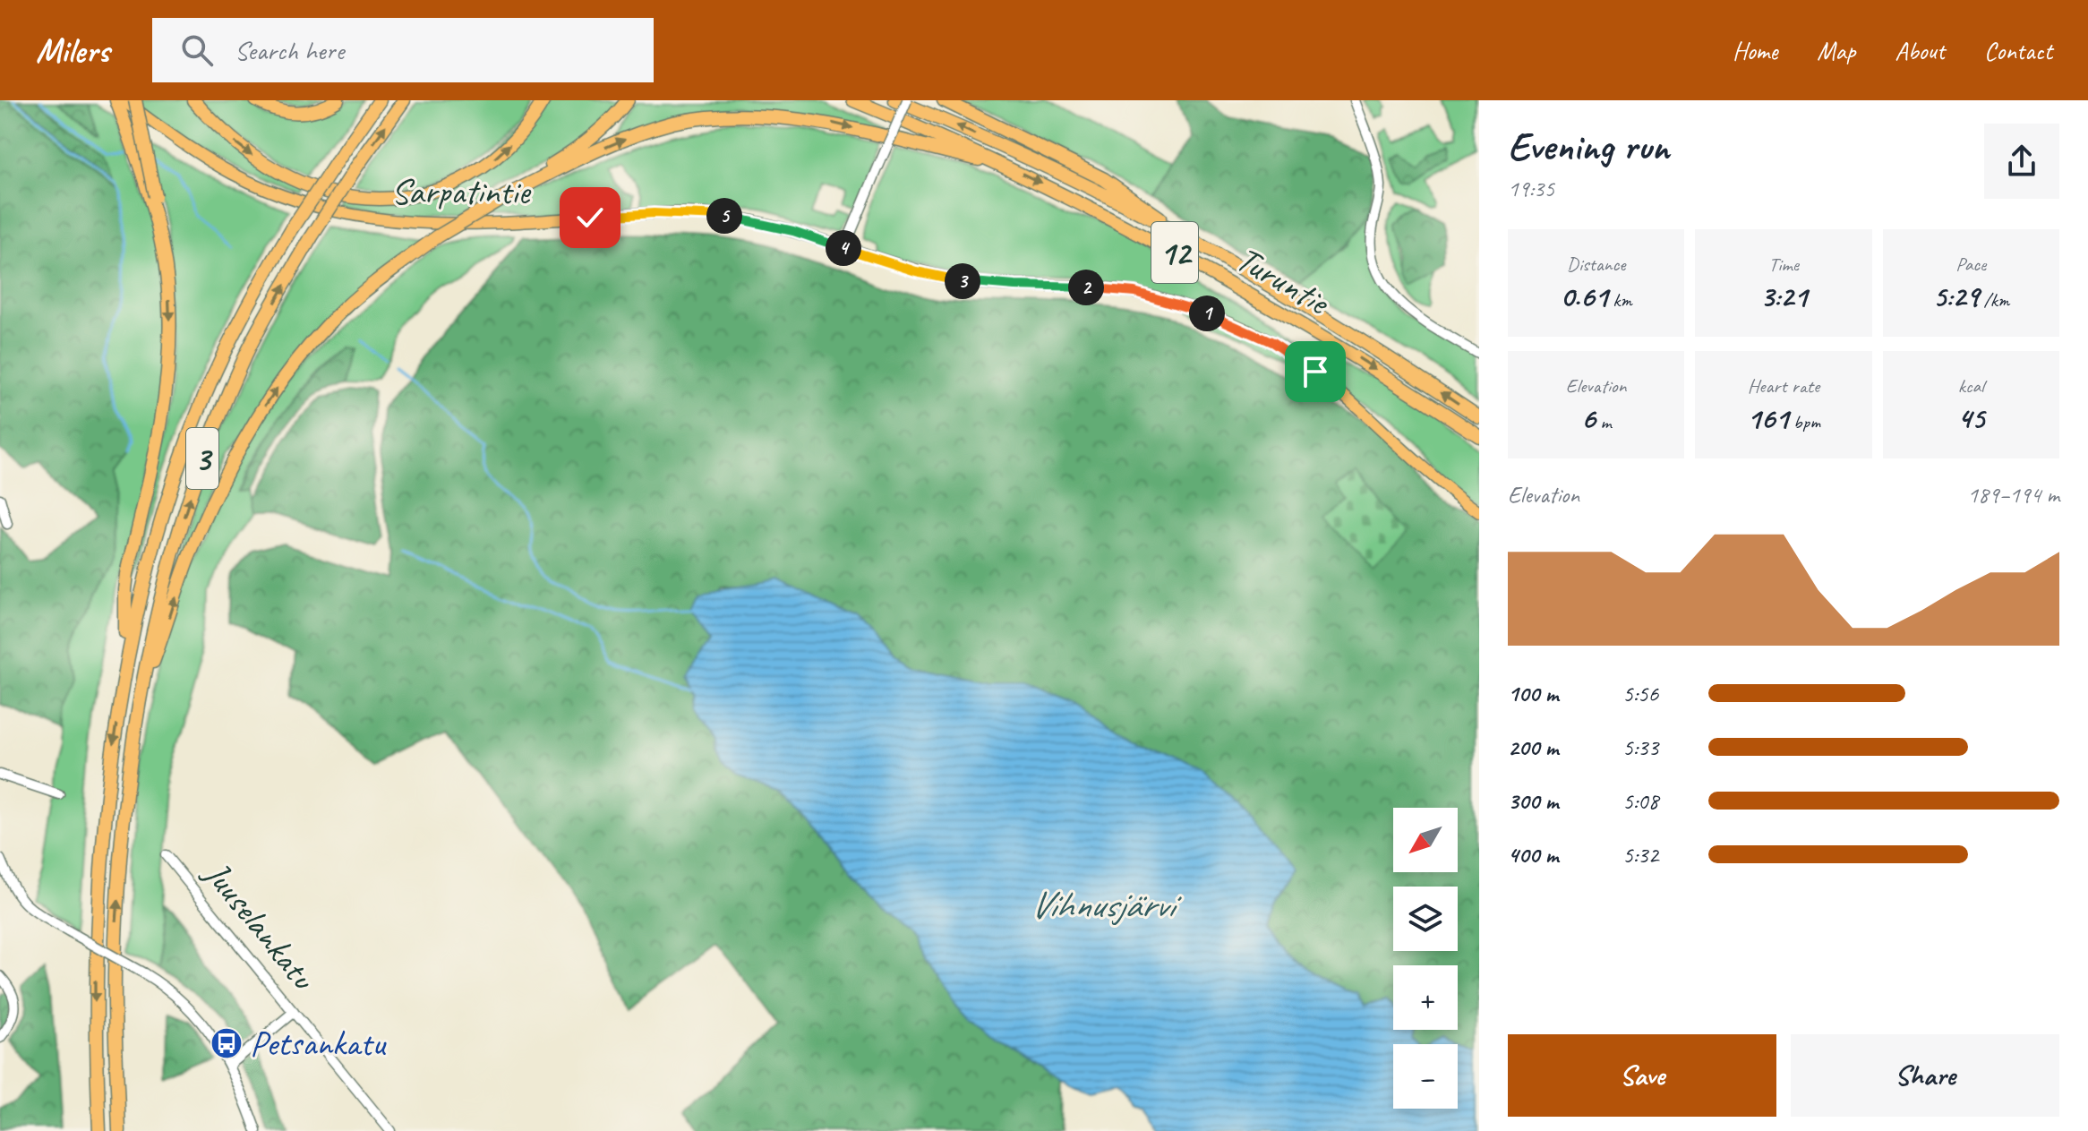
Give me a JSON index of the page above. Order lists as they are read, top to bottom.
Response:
{
  "streets": {
    "highway": ["12", "Turuntie", "3"],
    "main road": ["Sarpatintie"],
    "street": ["Juuselankatu"]
  },
  "water": ["Vihnusjärvi"],
  "places": {
    "bus stop": ["Petsankatu"]
  },
  "north": "bottom left",
  "page": {
    "header": "Milers",
    "search": "Search here",
    "nav": [
      "Home",
      "Map",
      "About",
      "Contact"
    ],
    "heading": ["Evening run", "19:35"],
    "pins": [
      "5",
      "4",
      "3",
      "2",
      "1"
    ],
    "stats": [
      ["Distance", "0.61 km"],
      ["Time", "3:21"],
      ["Pace", "5:29 /km"],
      ["Elevation", "6 m"],
      ["Heart rate", "161 bpm"],
      ["kcal", "45"]
    ],
    "chart": ["Elevation", "189–194 m"],
    "list": [
      {
        "name": "100 m",
        "note": "5:56"
      },
      {
        "name": "200 m",
        "note": "5:33"
      },
      {
        "name": "300 m",
        "note": "5:08"
      },
      {
        "name": "400 m",
        "note": "5:32"
      }
    ],
    "map_buttons": ["+", "−"],
    "buttons": ["Save", "Share"]
  }
}
